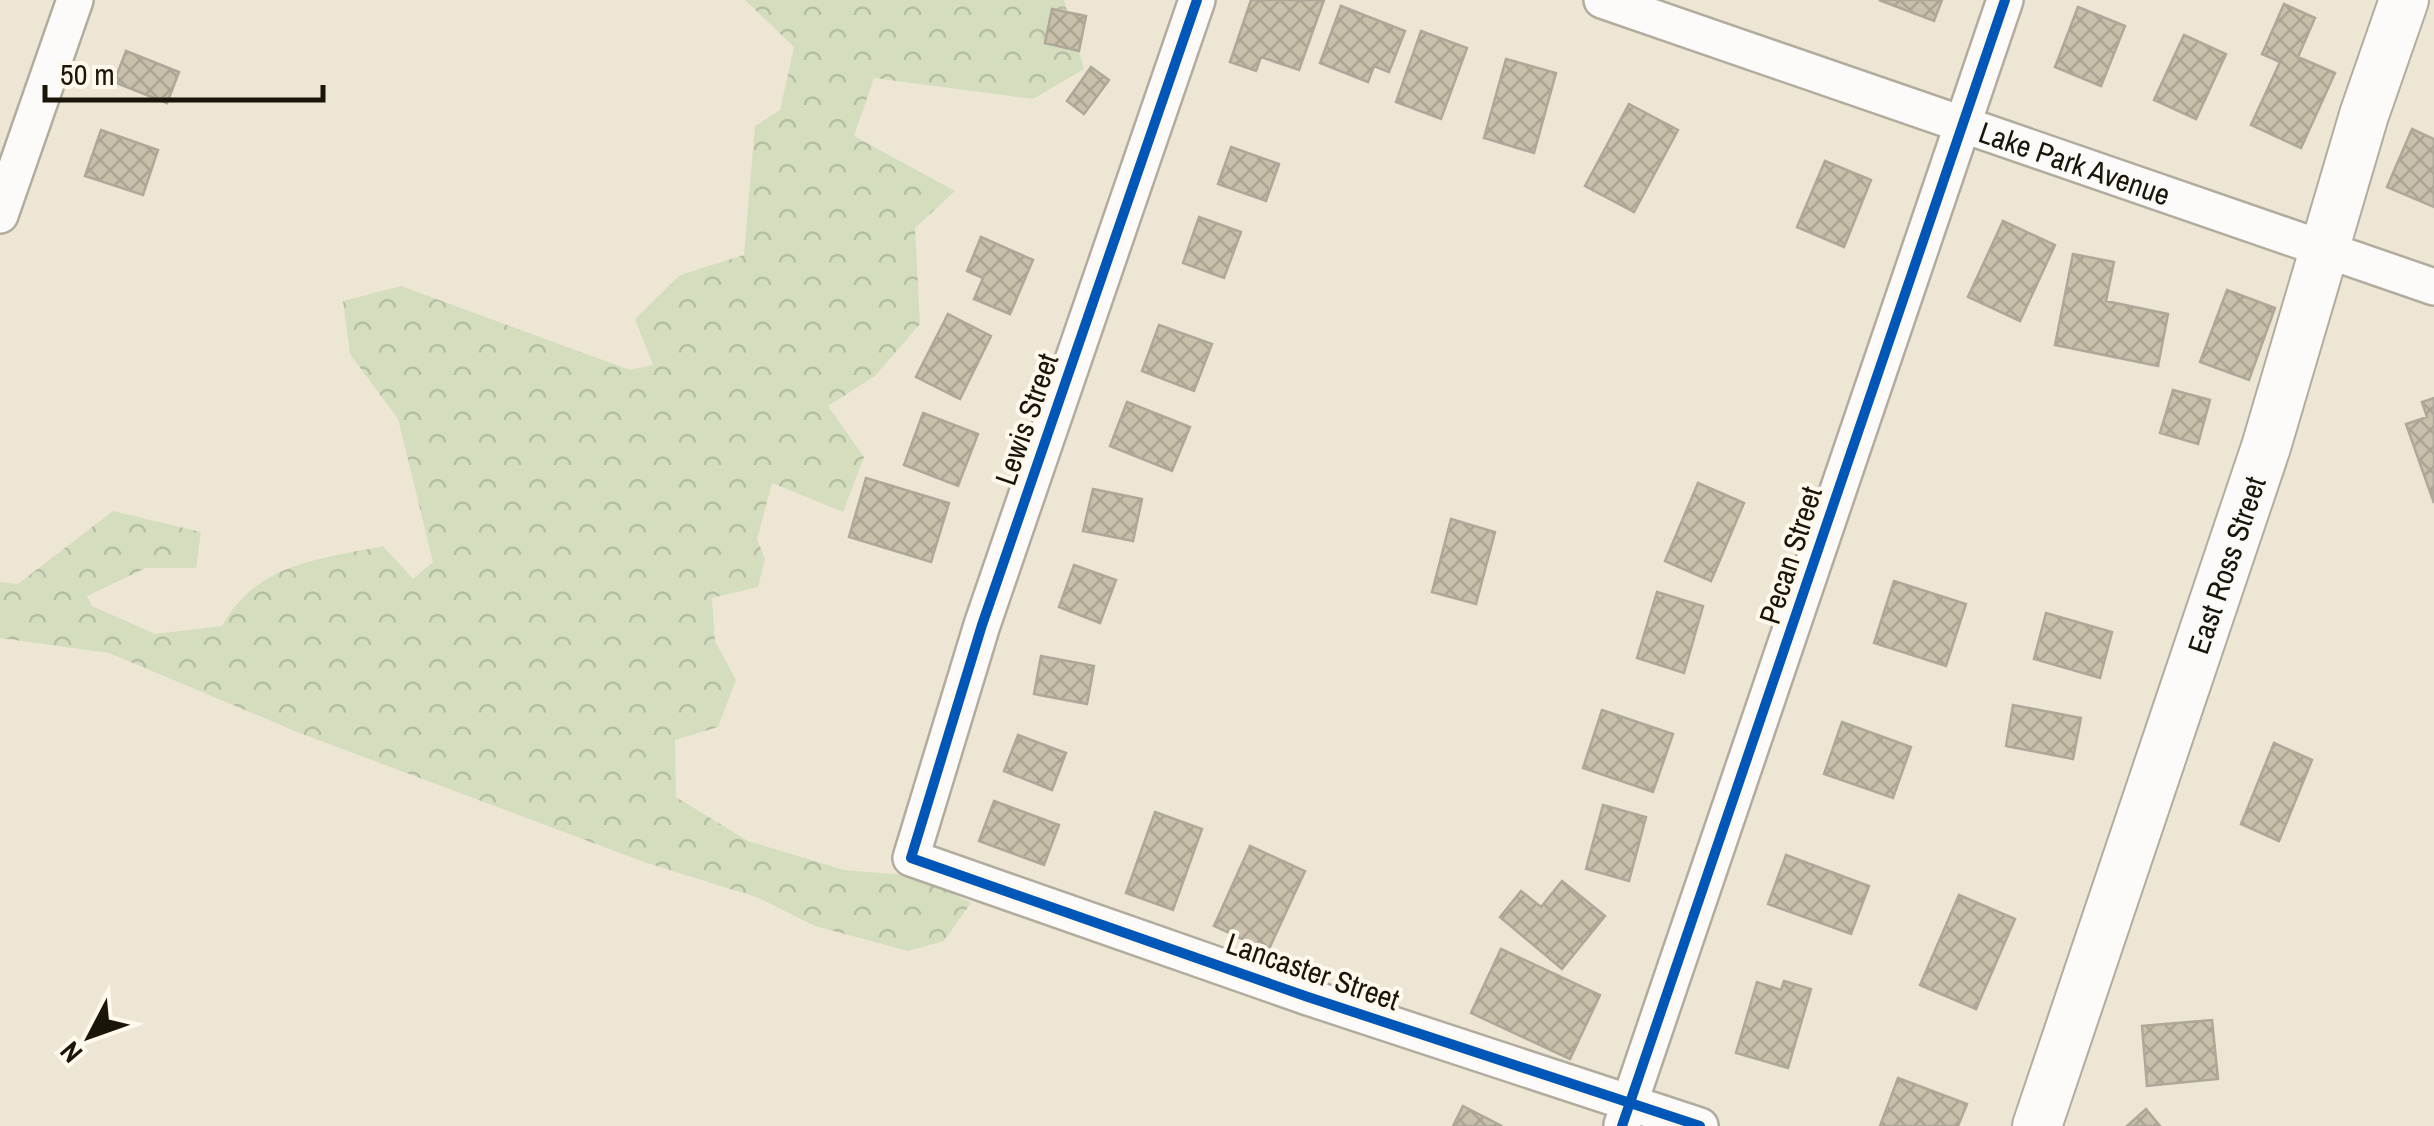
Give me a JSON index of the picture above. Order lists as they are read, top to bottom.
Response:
{
  "streets": {
    "street": [
      "Lake Park Avenue",
      "Lewis Street",
      "Pecan Street",
      "East Ross Street",
      "Lancaster Street"
    ]
  },
  "crossings": [
    ["Lake Park Avenue", "Pecan Street"],
    ["Lake Park Avenue", "East Ross Street"],
    ["Lewis Street", "Lancaster Street"],
    ["Pecan Street", "Lancaster Street"]
  ],
  "scale_bar": "50 m",
  "north": "bottom left"
}
